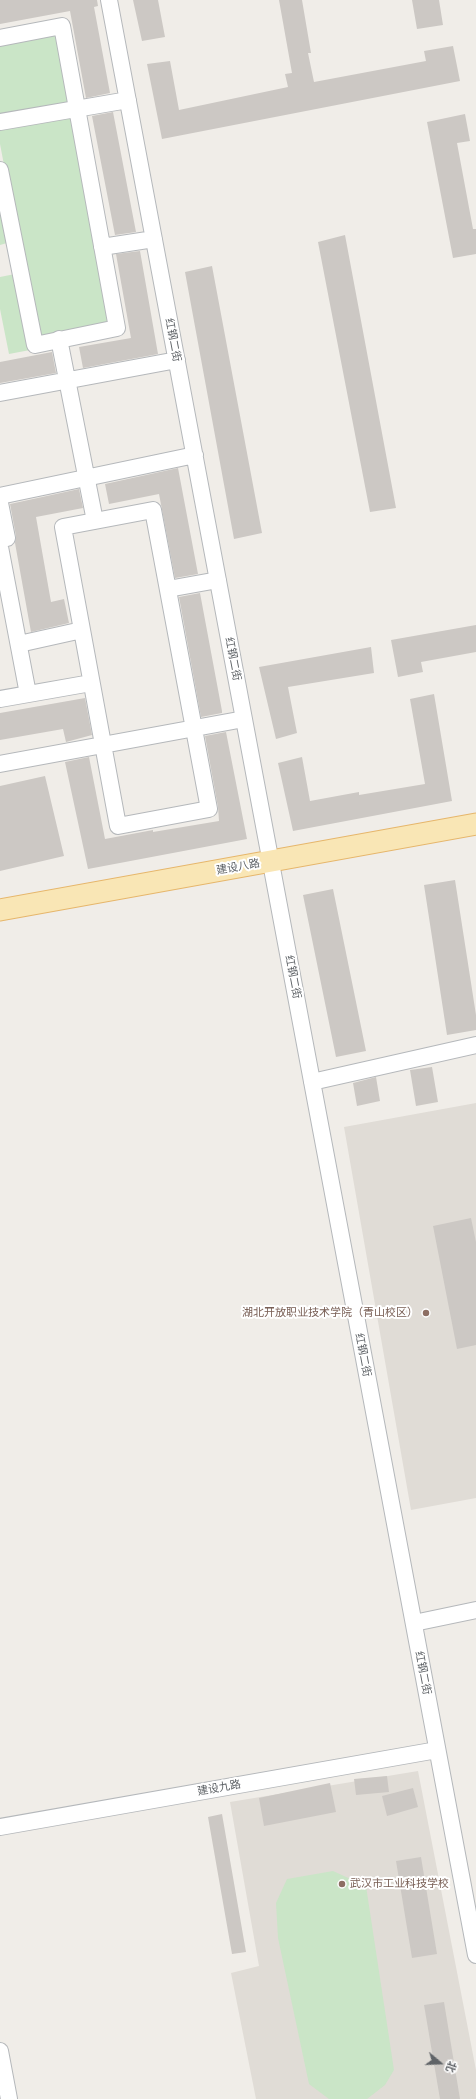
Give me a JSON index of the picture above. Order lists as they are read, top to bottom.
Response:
{
  "streets": {
    "main road": ["建设八路"],
    "street": ["红钢二街", "建设九路"]
  },
  "crossings": [
    ["红钢二街", "建设八路"],
    ["红钢二街", "建设九路"]
  ],
  "places": ["湖北开放职业技术学院（青山校区）", "武汉市工业科技学校"],
  "north": "right"
}
